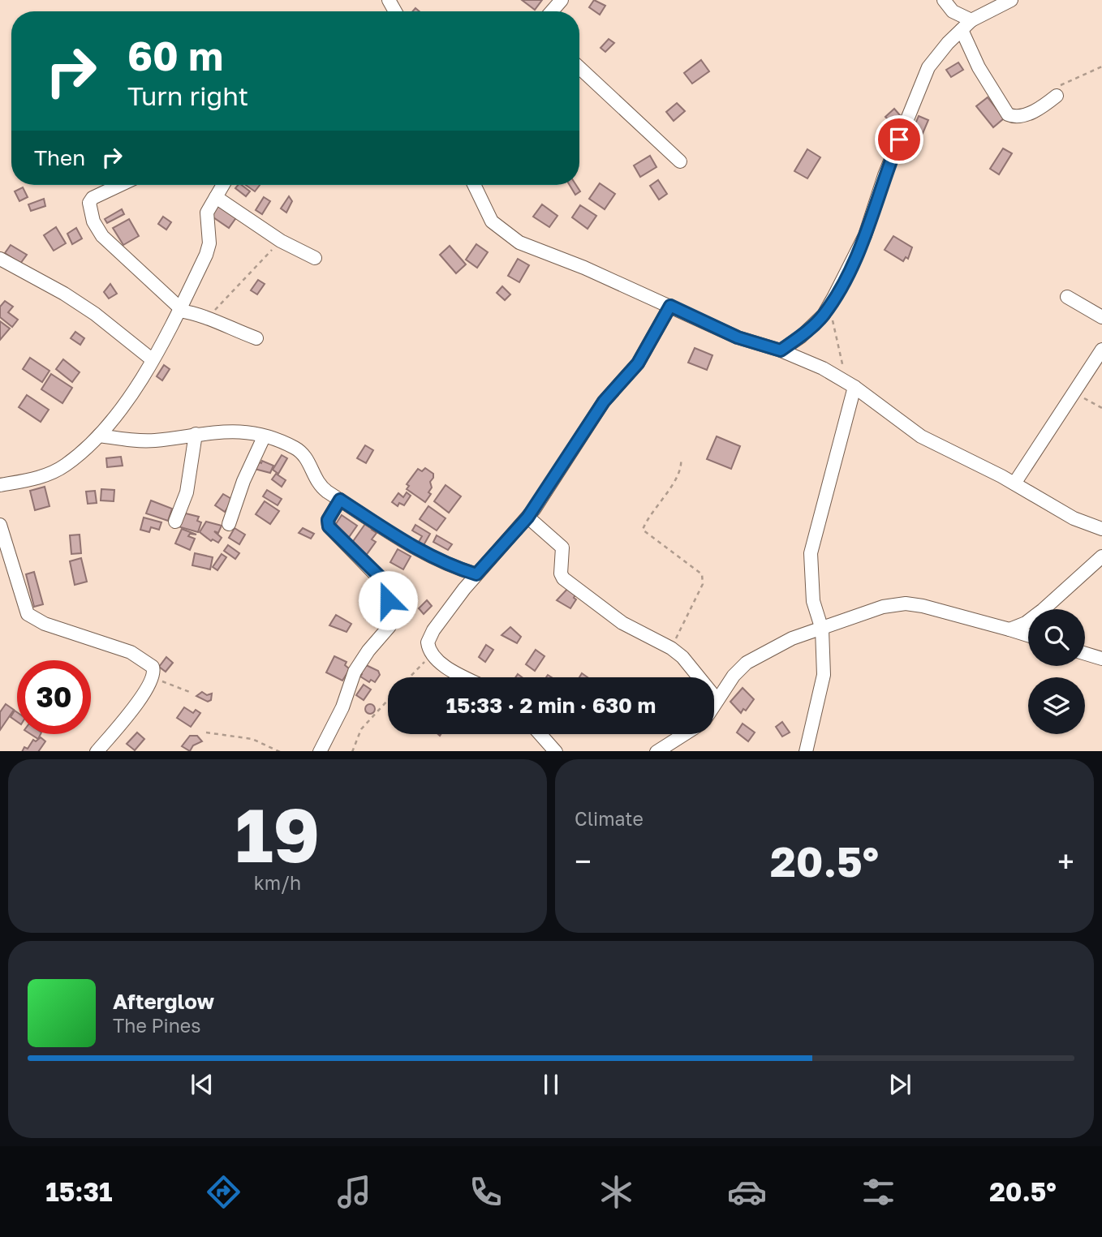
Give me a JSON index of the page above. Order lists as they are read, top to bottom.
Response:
{
  "page": {
    "turn": ["60 m", "Turn right"],
    "then": "Then",
    "limit": "30",
    "trip": "15:33 · 2 min · 630 m",
    "tile": [
      ["19", "km/h"],
      "Climate"
    ],
    "heat": ["−", "20.5°", "+"],
    "song": ["Afterglow", "The Pines"],
    "tabs": ["15:31", "20.5°"]
  }
}
